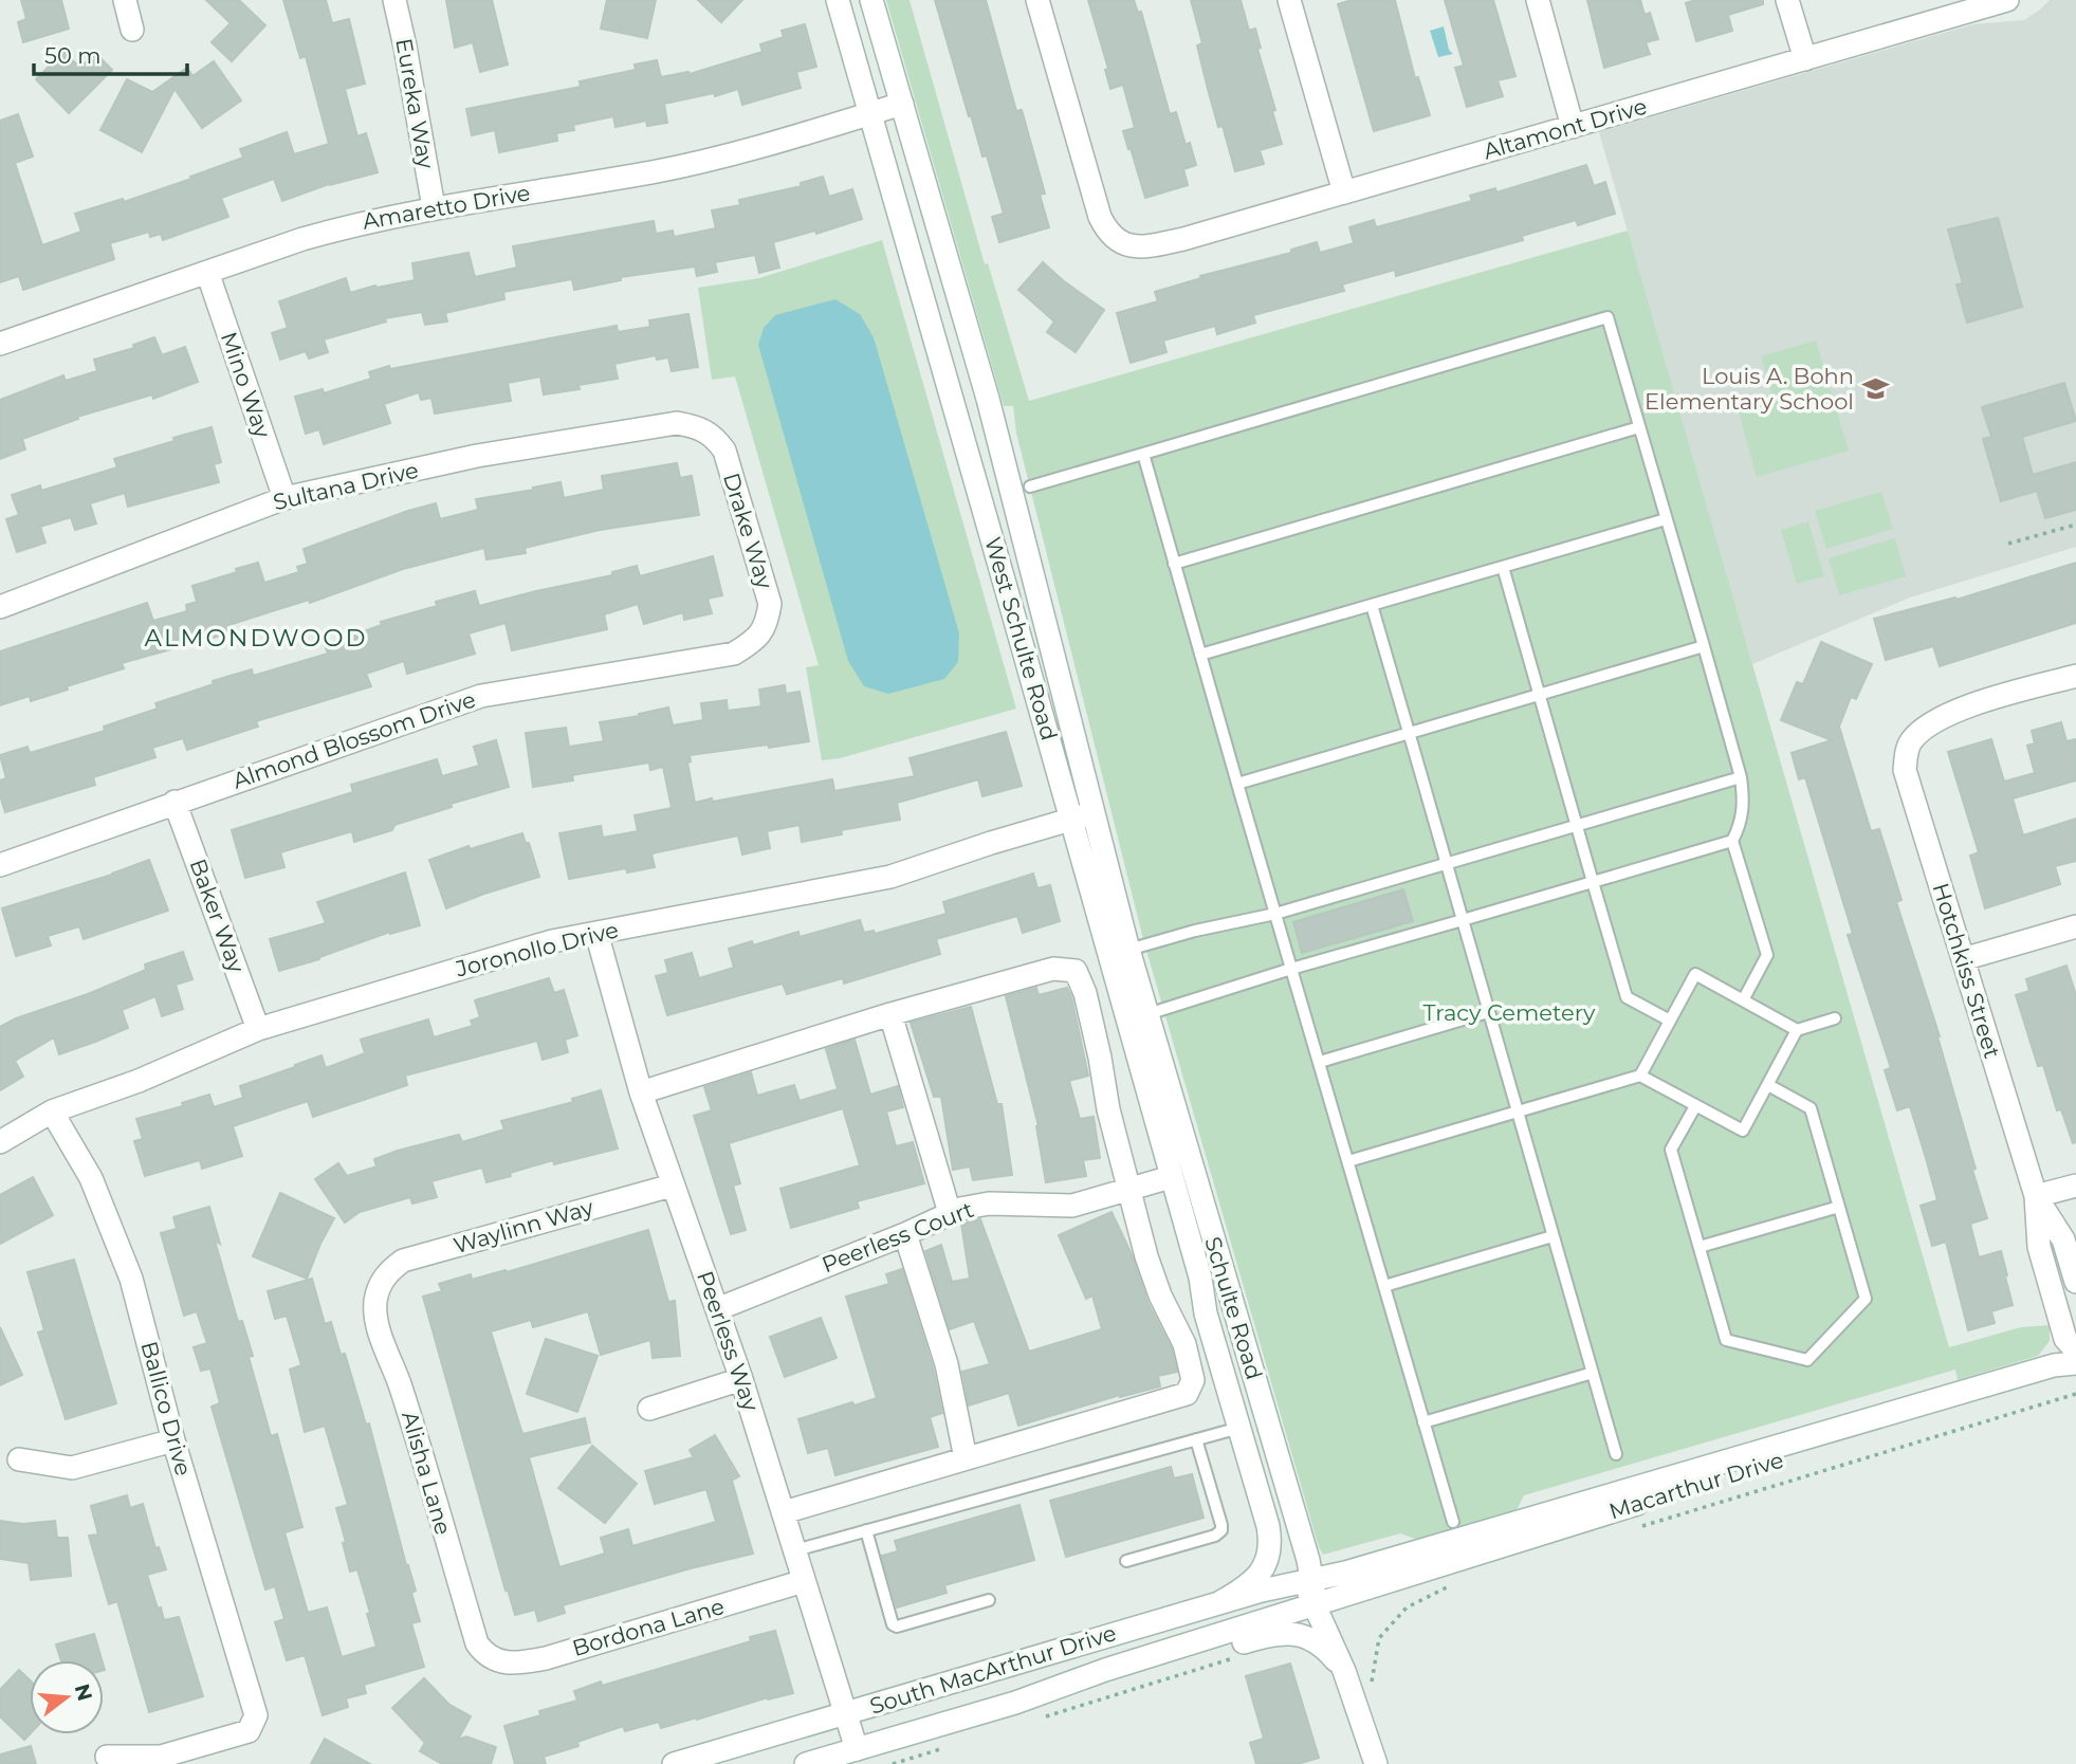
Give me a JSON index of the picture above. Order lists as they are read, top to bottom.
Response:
{
  "streets": {
    "street": [
      "Eureka Way",
      "Altamont Drive",
      "Amaretto Drive",
      "Mino Way",
      "Sultana Drive",
      "Drake Way",
      "West Schulte Road",
      "Almond Blossom Drive",
      "Baker Way",
      "Joronollo Drive",
      "Hotchkiss Street",
      "Waylinn Way",
      "Peerless Court",
      "Schulte Road",
      "Peerless Way",
      "Ballico Drive",
      "Alisha Lane",
      "Macarthur Drive",
      "Bordona Lane",
      "South MacArthur Drive"
    ]
  },
  "crossings": [
    ["Eureka Way", "Amaretto Drive"],
    ["Amaretto Drive", "Mino Way"],
    ["Amaretto Drive", "West Schulte Road"],
    ["Mino Way", "Sultana Drive"],
    ["Sultana Drive", "Drake Way"],
    ["Drake Way", "Almond Blossom Drive"],
    ["West Schulte Road", "Joronollo Drive"],
    ["West Schulte Road", "Peerless Court"],
    ["West Schulte Road", "Schulte Road"],
    ["Almond Blossom Drive", "Baker Way"],
    ["Baker Way", "Joronollo Drive"],
    ["Joronollo Drive", "Peerless Way"],
    ["Joronollo Drive", "Ballico Drive"],
    ["Waylinn Way", "Peerless Way"],
    ["Waylinn Way", "Alisha Lane"],
    ["Peerless Court", "Peerless Way"],
    ["Schulte Road", "Macarthur Drive"],
    ["Schulte Road", "South MacArthur Drive"],
    ["Peerless Way", "Bordona Lane"],
    ["Peerless Way", "South MacArthur Drive"],
    ["Alisha Lane", "Bordona Lane"],
    ["Macarthur Drive", "South MacArthur Drive"]
  ],
  "districts": ["ALMONDWOOD"],
  "parks": ["Tracy Cemetery"],
  "places": {
    "school or university": ["Louis A. Bohn Elementary School"]
  },
  "scale_bar": "50 m",
  "north": "right"
}
